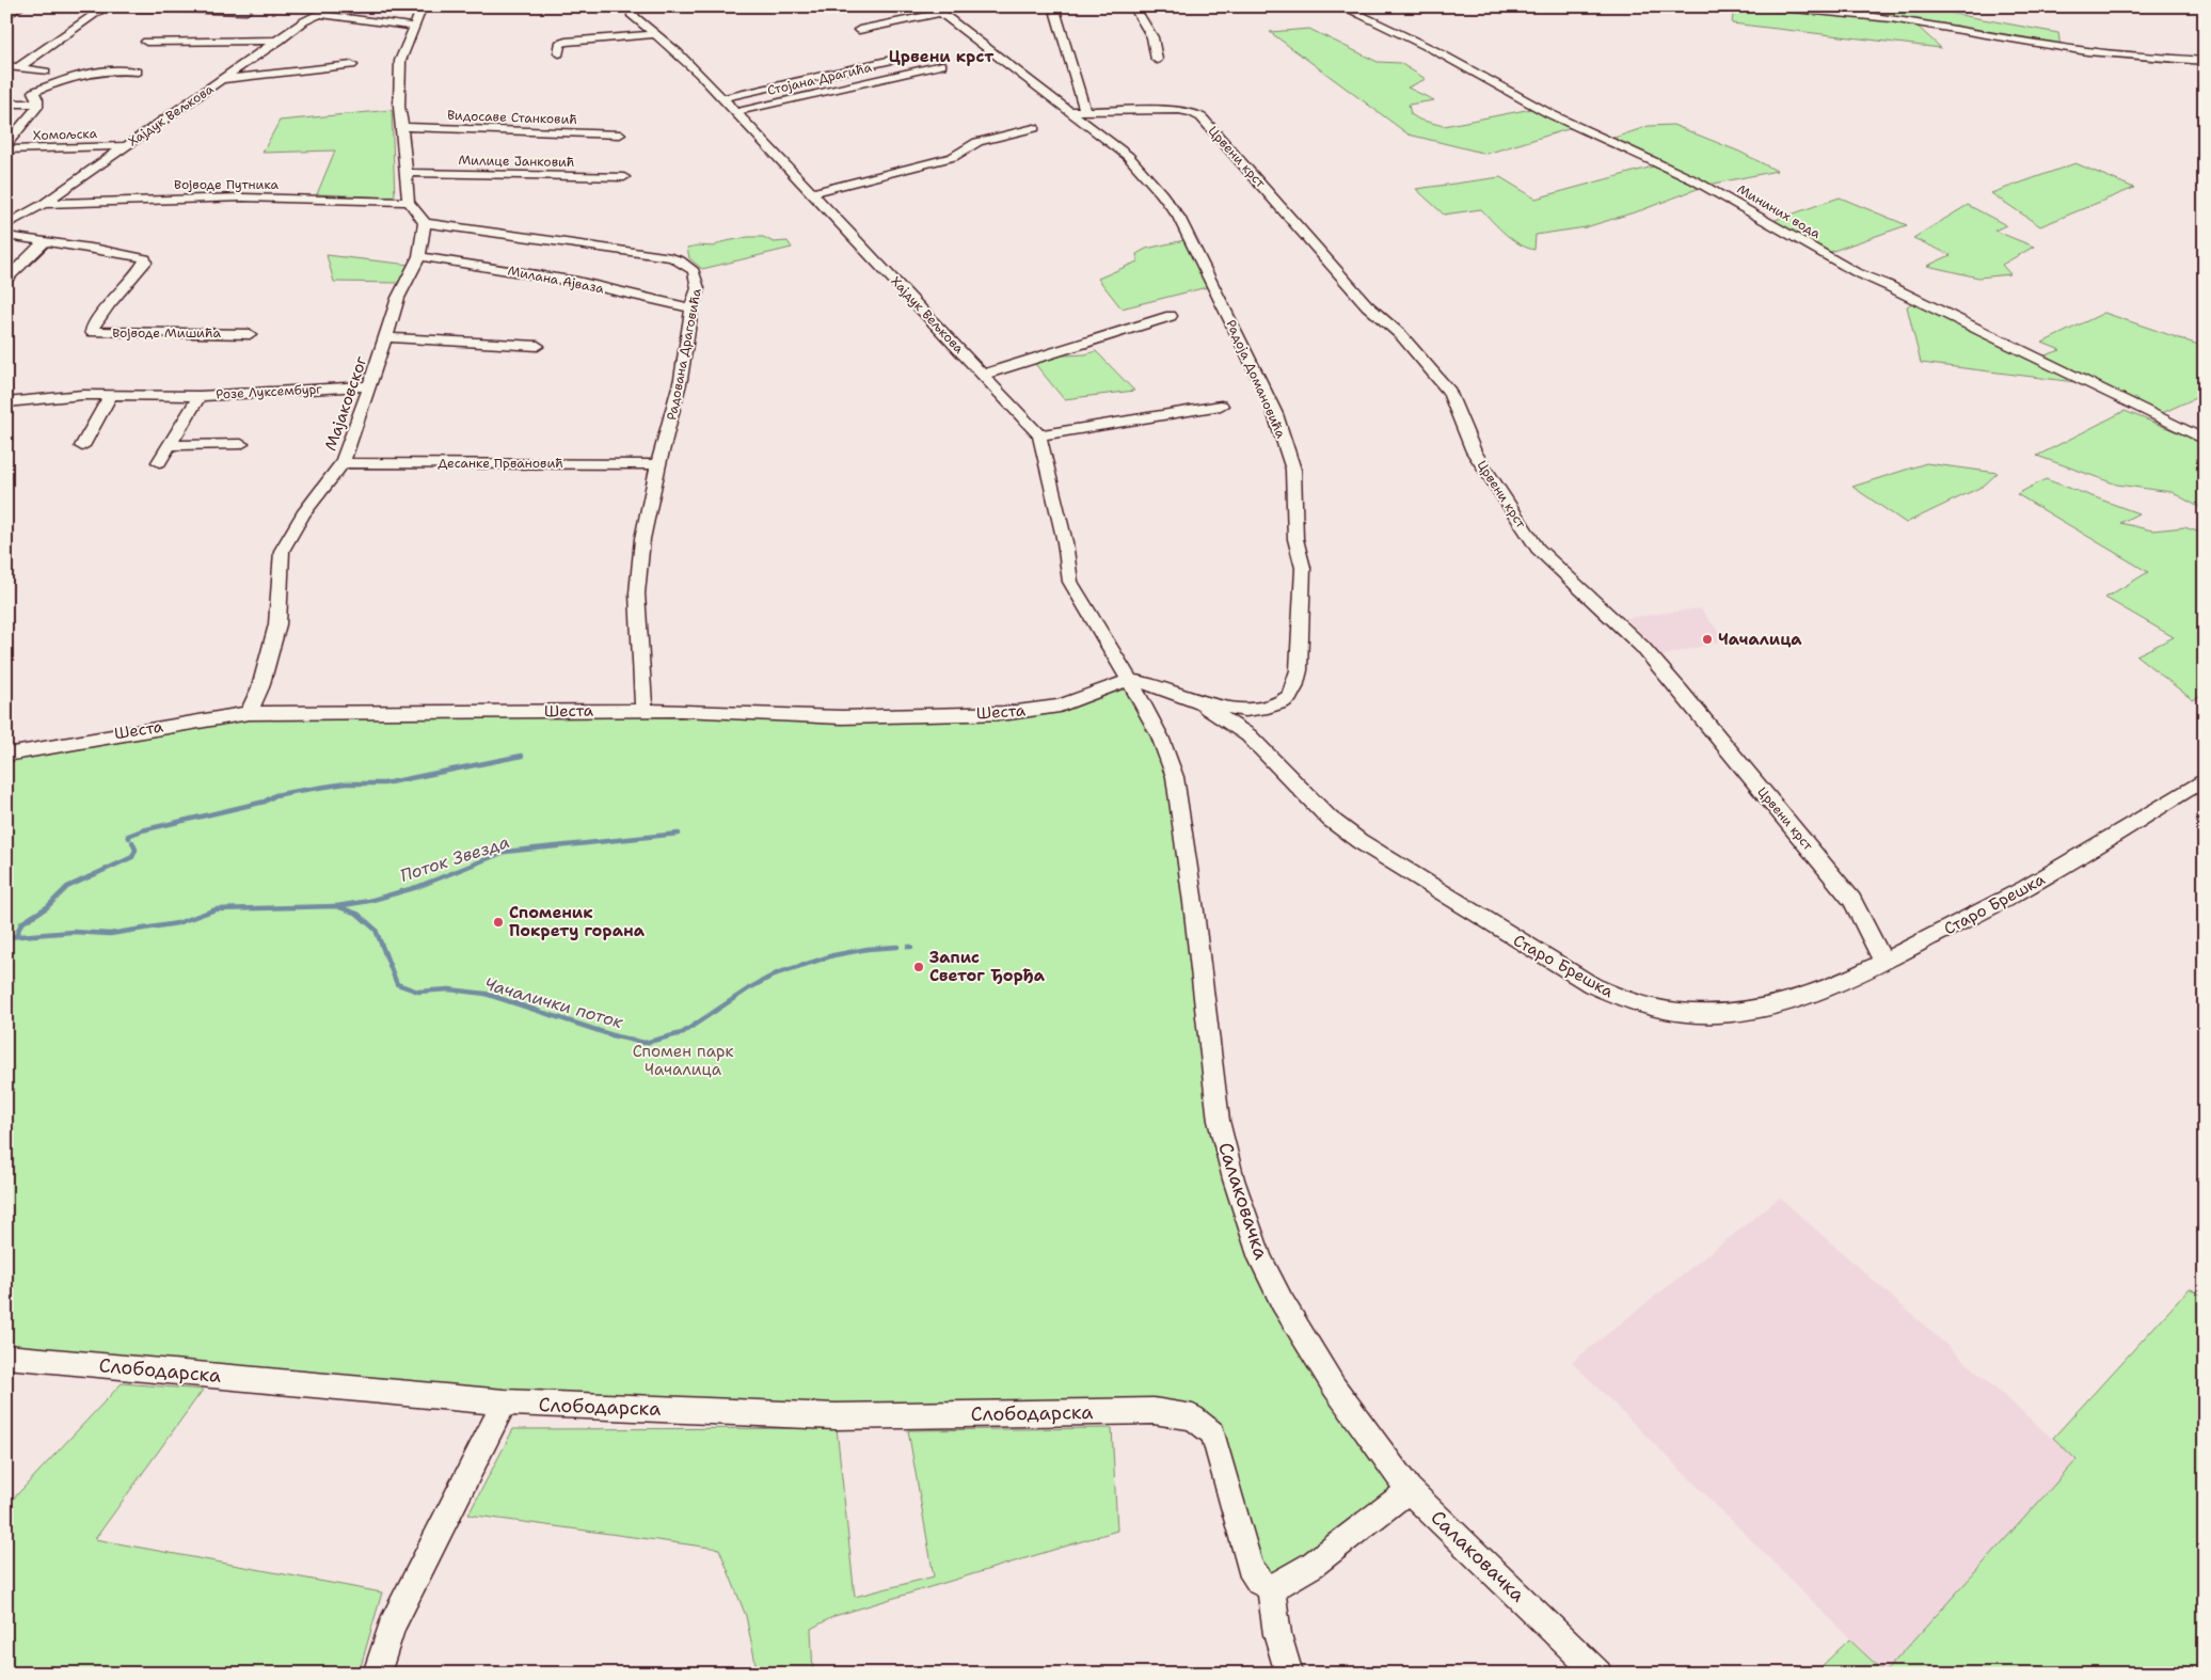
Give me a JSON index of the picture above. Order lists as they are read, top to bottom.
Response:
{
  "streets": {
    "street": [
      "Стојана Драгића",
      "Хајдук Вељкова",
      "Видосаве Станковић",
      "Хомољска",
      "Црвени крст",
      "Милице Јанковић",
      "Војводе Путника",
      "Мининих вода",
      "Милана Ајваза",
      "Војводе Мишића",
      "Радована Драговића",
      "Радоја Домановића",
      "Розе Луксембург",
      "Мајаковског",
      "Десанке Првановић",
      "Шеста",
      "Старо Брешка",
      "Салаковачка",
      "Слободарска"
    ]
  },
  "crossings": [
    ["Стојана Драгића", "Хајдук Вељкова"],
    ["Хајдук Вељкова", "Хомољска"],
    ["Хајдук Вељкова", "Војводе Путника"],
    ["Хајдук Вељкова", "Радоја Домановића"],
    ["Хајдук Вељкова", "Шеста"],
    ["Хајдук Вељкова", "Салаковачка"],
    ["Црвени крст", "Радоја Домановића"],
    ["Црвени крст", "Старо Брешка"],
    ["Милана Ајваза", "Радована Драговића"],
    ["Милана Ајваза", "Мајаковског"],
    ["Радована Драговића", "Мајаковског"],
    ["Радована Драговића", "Десанке Првановић"],
    ["Радована Драговића", "Шеста"],
    ["Радоја Домановића", "Шеста"],
    ["Радоја Домановића", "Старо Брешка"],
    ["Радоја Домановића", "Салаковачка"],
    ["Розе Луксембург", "Мајаковског"],
    ["Мајаковског", "Десанке Првановић"],
    ["Мајаковског", "Шеста"],
    ["Шеста", "Салаковачка"]
  ],
  "districts": ["Црвени крст"],
  "water": ["Поток Звезда", "Чачалички поток"],
  "parks": ["Спомен парк Чачалица"],
  "places": ["Чачалица", "Споменик Покрету горана", "Запис Светог Ђорђа"]
}
